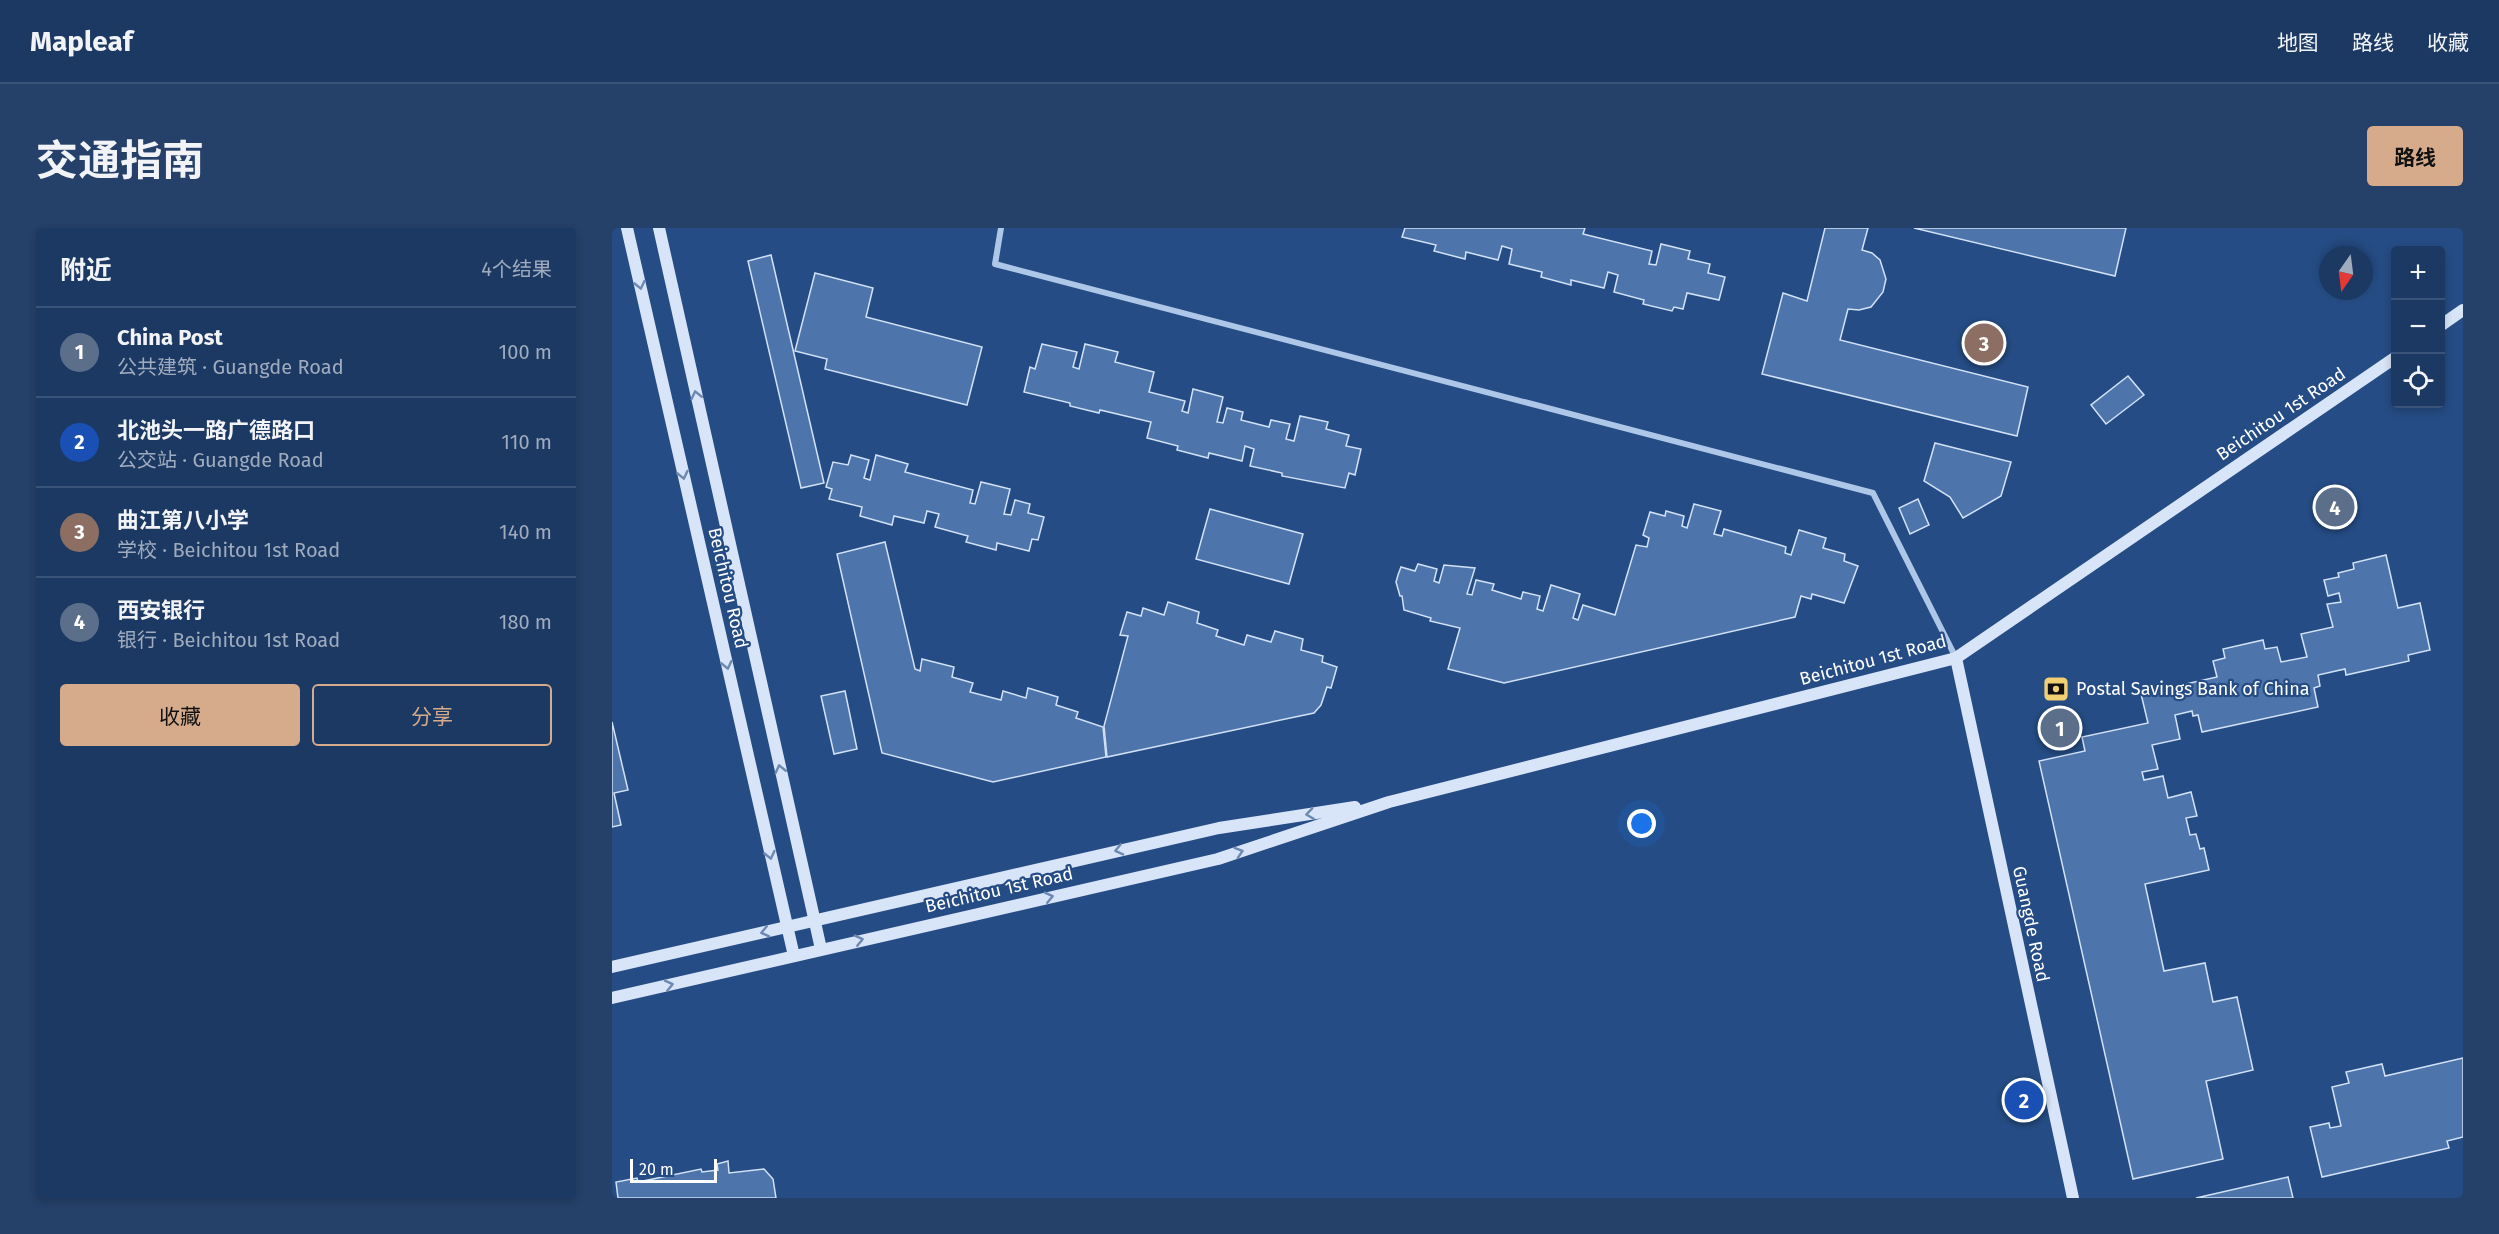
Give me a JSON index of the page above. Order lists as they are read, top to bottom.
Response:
{
  "streets": {
    "street": ["Beichitou 1st Road", "Beichitou Road", "Guangde Road"]
  },
  "crossings": [
    ["Beichitou 1st Road", "Beichitou Road"],
    ["Beichitou 1st Road", "Guangde Road"]
  ],
  "places": {
    "bank": ["Postal Savings Bank of China"]
  },
  "scale_bar": "20 m",
  "north": "bottom",
  "page": {
    "header": "Mapleaf",
    "nav": ["地图", "路线", "收藏"],
    "title": "交通指南",
    "buttons": [
      "路线",
      ["收藏", "分享"]
    ],
    "heading": ["附近", "4个结果"],
    "map_buttons": ["+", "−"],
    "list": [
      {
        "mark": "1",
        "name": "China Post",
        "note": "公共建筑 · Guangde Road",
        "value": "100 m"
      },
      {
        "mark": "2",
        "name": "北池头一路广德路口",
        "note": "公交站 · Guangde Road",
        "value": "110 m"
      },
      {
        "mark": "3",
        "name": "曲江第八小学",
        "note": "学校 · Beichitou 1st Road",
        "value": "140 m"
      },
      {
        "mark": "4",
        "name": "西安银行",
        "note": "银行 · Beichitou 1st Road",
        "value": "180 m"
      }
    ],
    "pins": [
      "3",
      "4",
      "1",
      "2"
    ],
    "scale": "20 m"
  }
}
